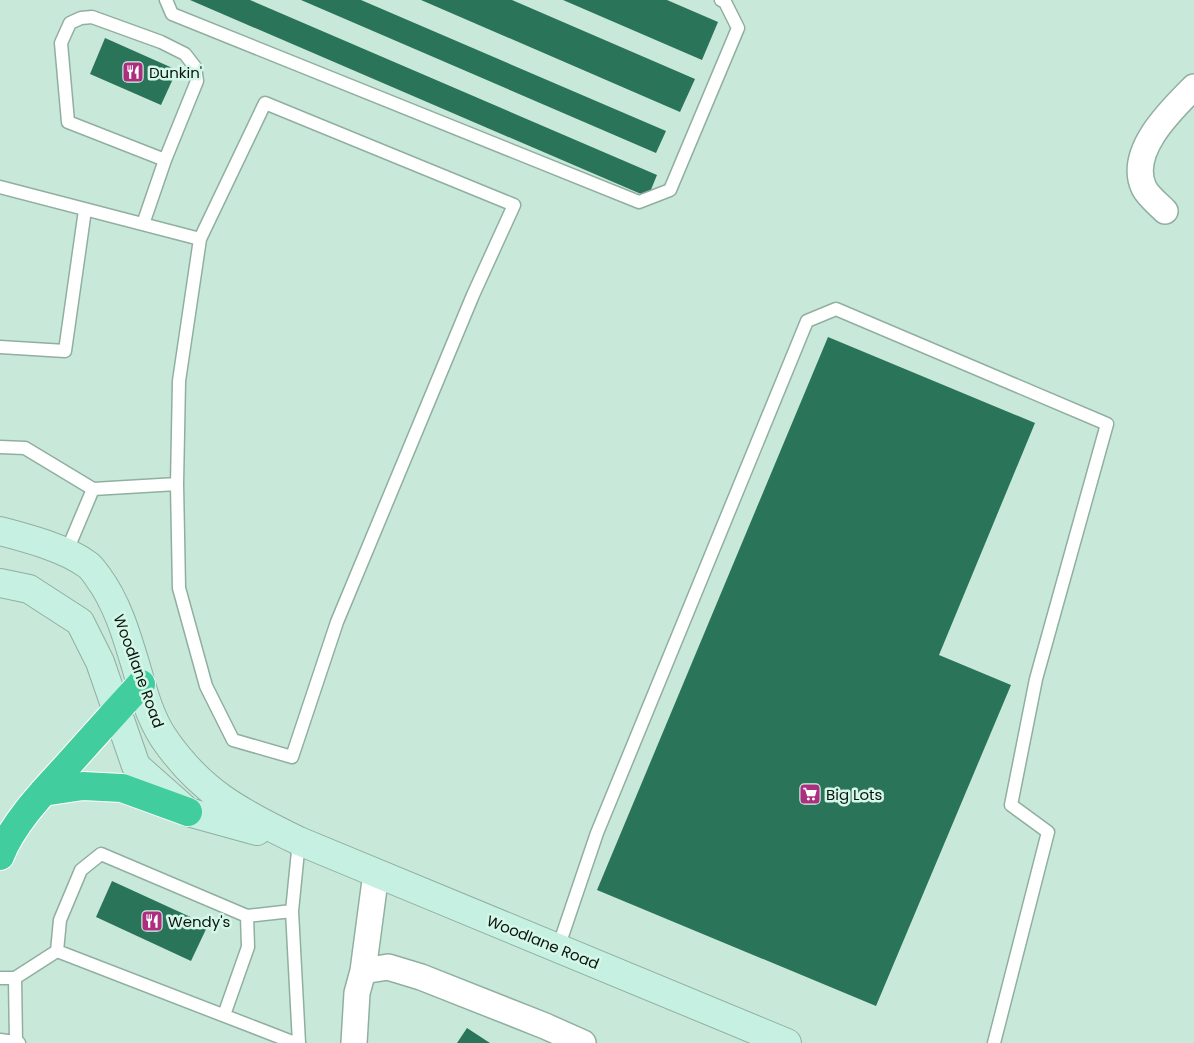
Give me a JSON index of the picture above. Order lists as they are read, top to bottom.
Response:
{
  "streets": {
    "street": ["Woodlane Road"]
  },
  "places": {
    "restaurant": ["Dunkin'", "Wendy's"],
    "supermarket": ["Big Lots"]
  }
}
